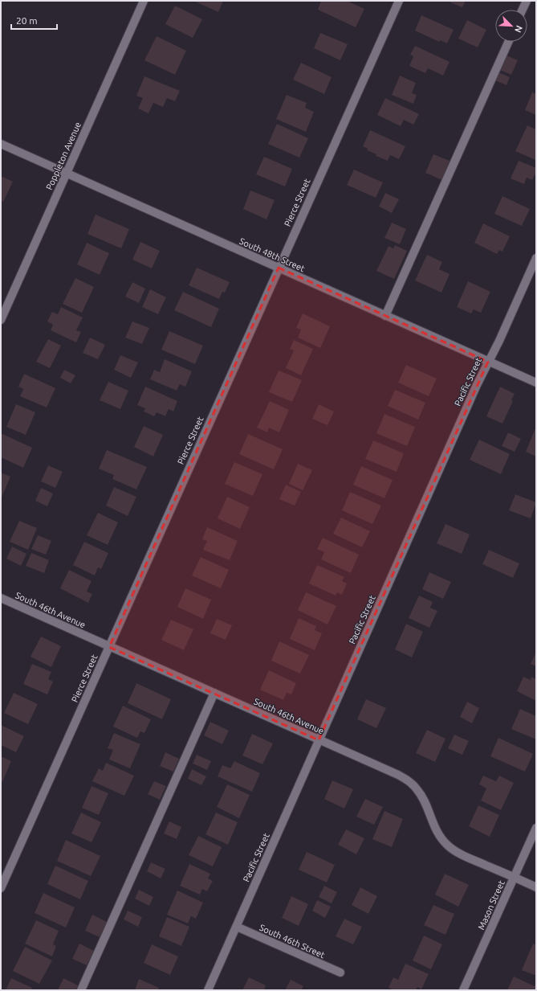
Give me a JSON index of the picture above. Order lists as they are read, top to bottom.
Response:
{
  "streets": {
    "street": [
      "Poppleton Avenue",
      "Pierce Street",
      "South 48th Street",
      "Pacific Street",
      "South 46th Avenue",
      "Mason Street",
      "South 46th Street"
    ]
  },
  "crossings": [
    ["Poppleton Avenue", "South 48th Street"],
    ["Pierce Street", "South 48th Street"],
    ["Pierce Street", "South 46th Avenue"],
    ["South 48th Street", "Pacific Street"],
    ["Pacific Street", "South 46th Avenue"],
    ["Pacific Street", "South 46th Street"],
    ["South 46th Avenue", "Mason Street"]
  ],
  "scale_bar": "20 m",
  "north": "bottom right"
}
